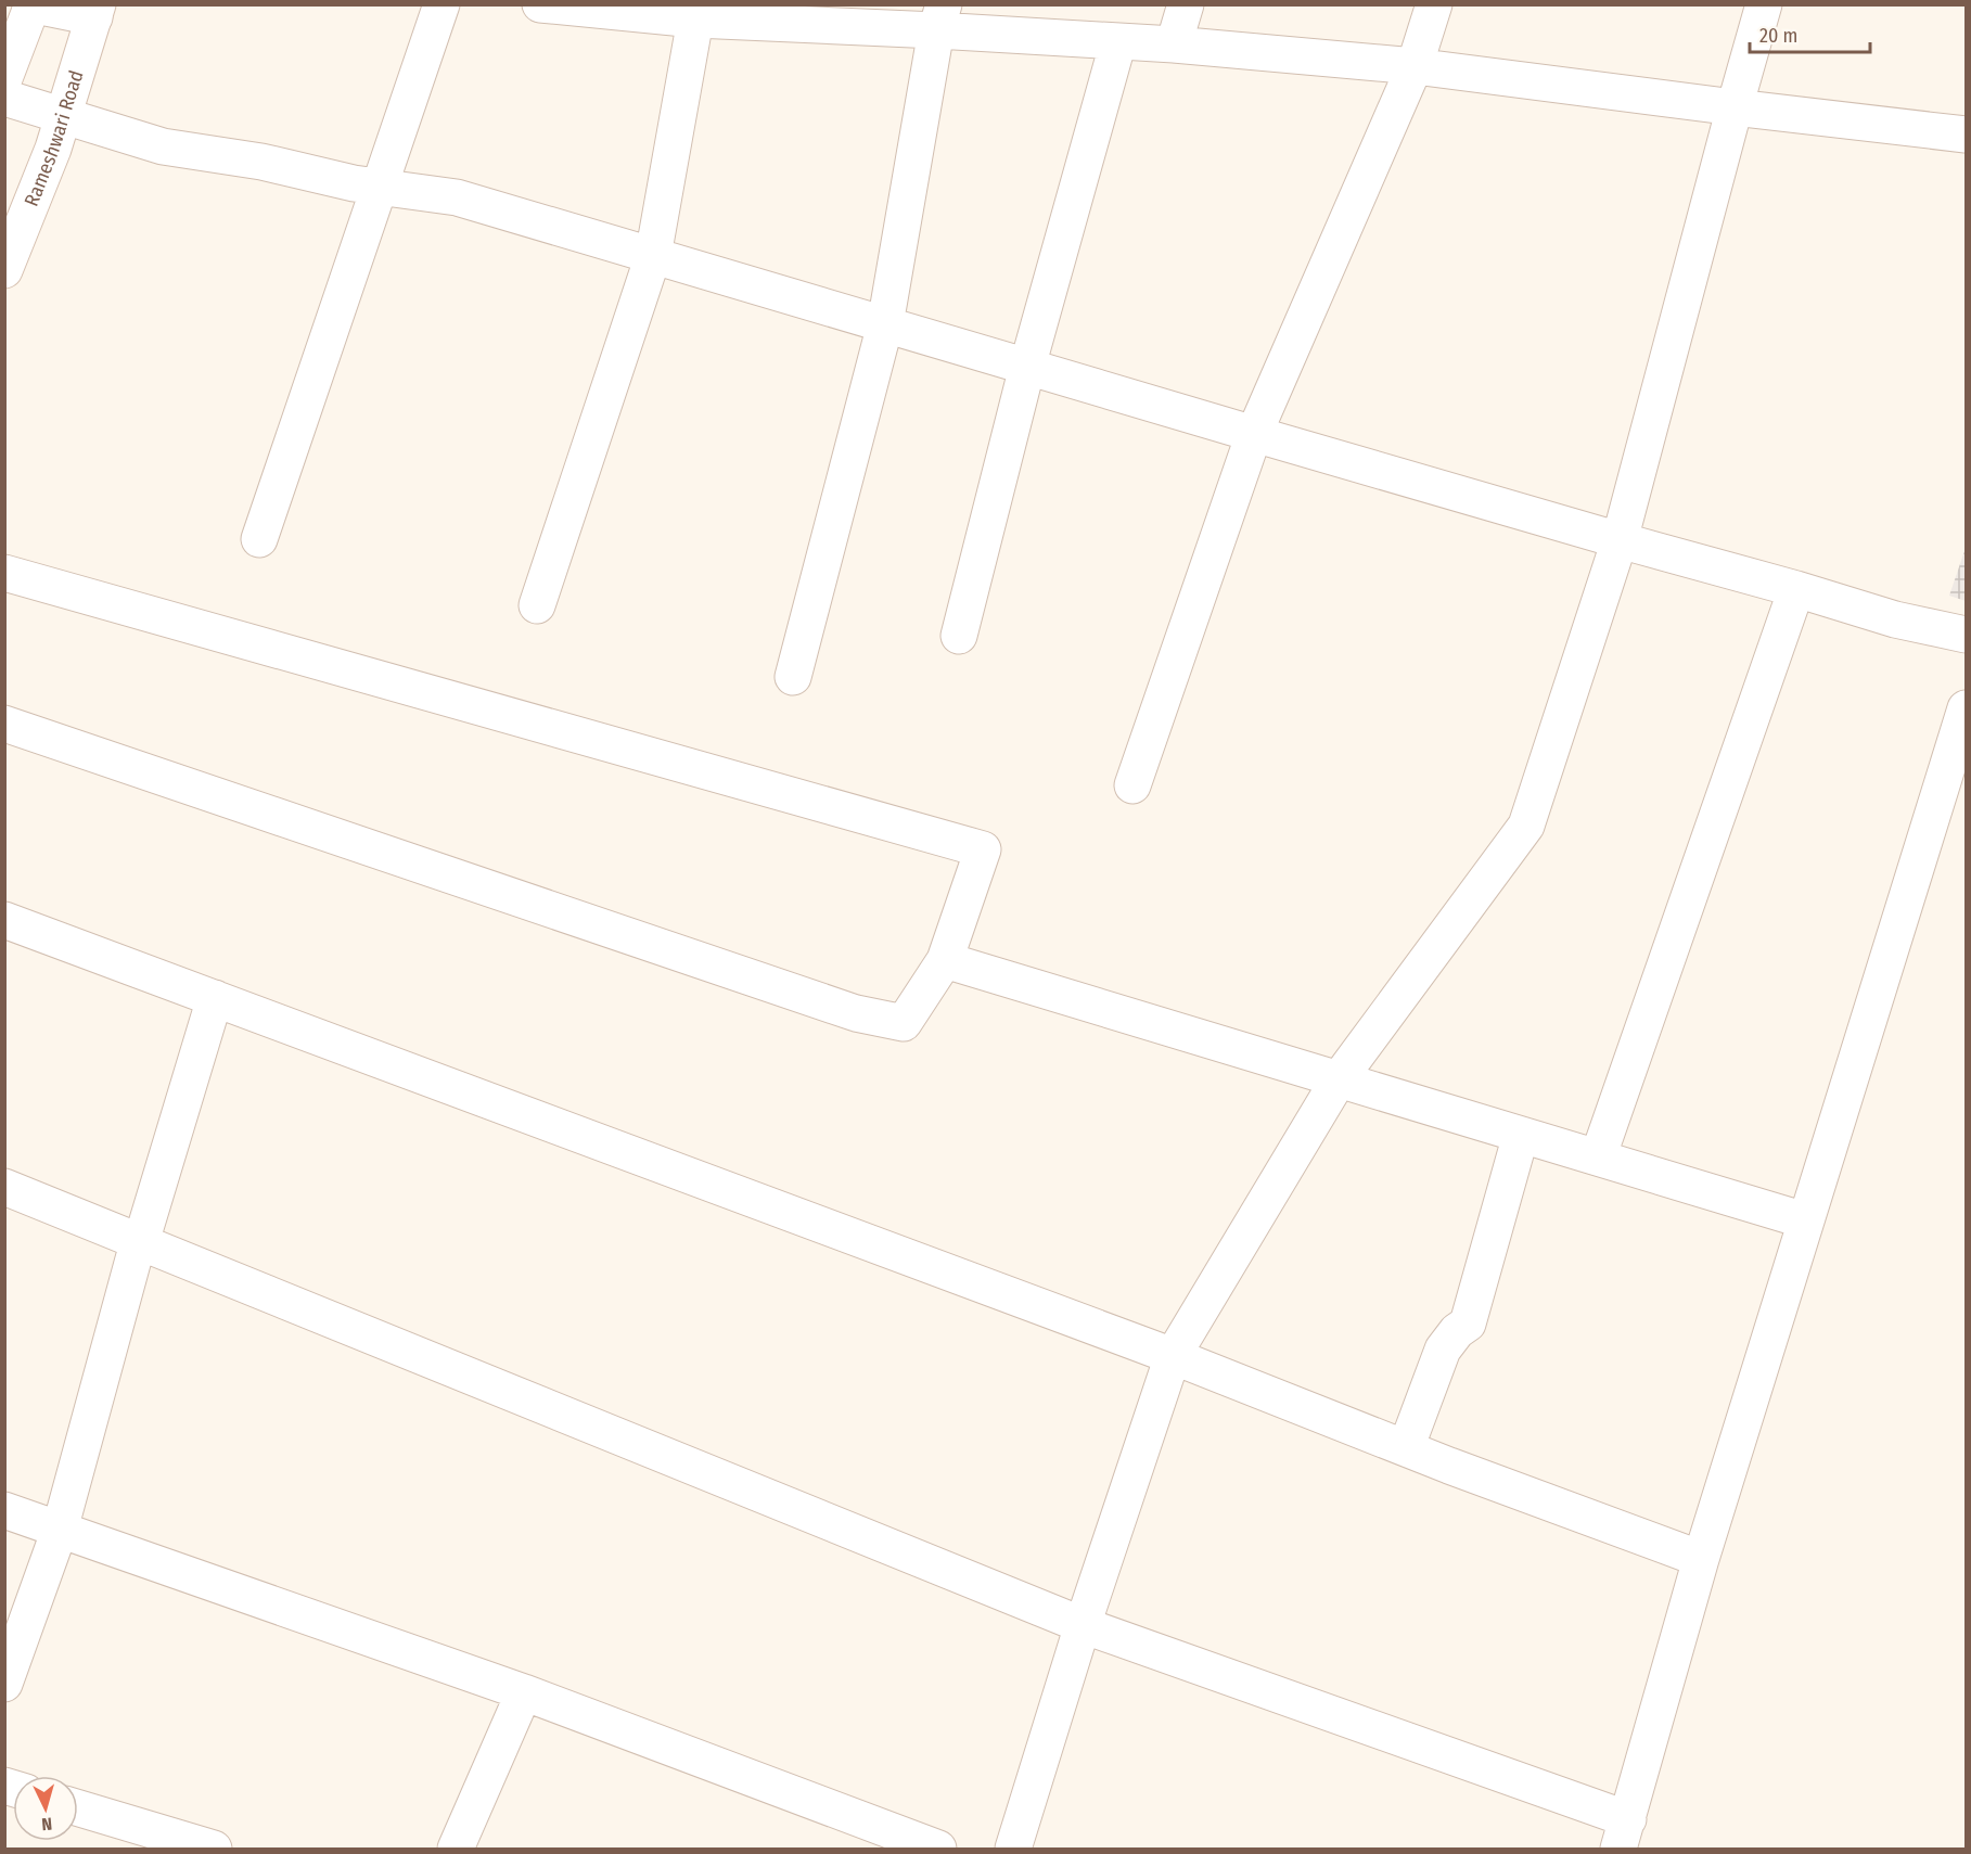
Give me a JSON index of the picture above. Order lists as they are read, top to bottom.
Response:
{
  "streets": {
    "street": ["Rameshwari Road"]
  },
  "scale_bar": "20 m",
  "north": "bottom"
}
